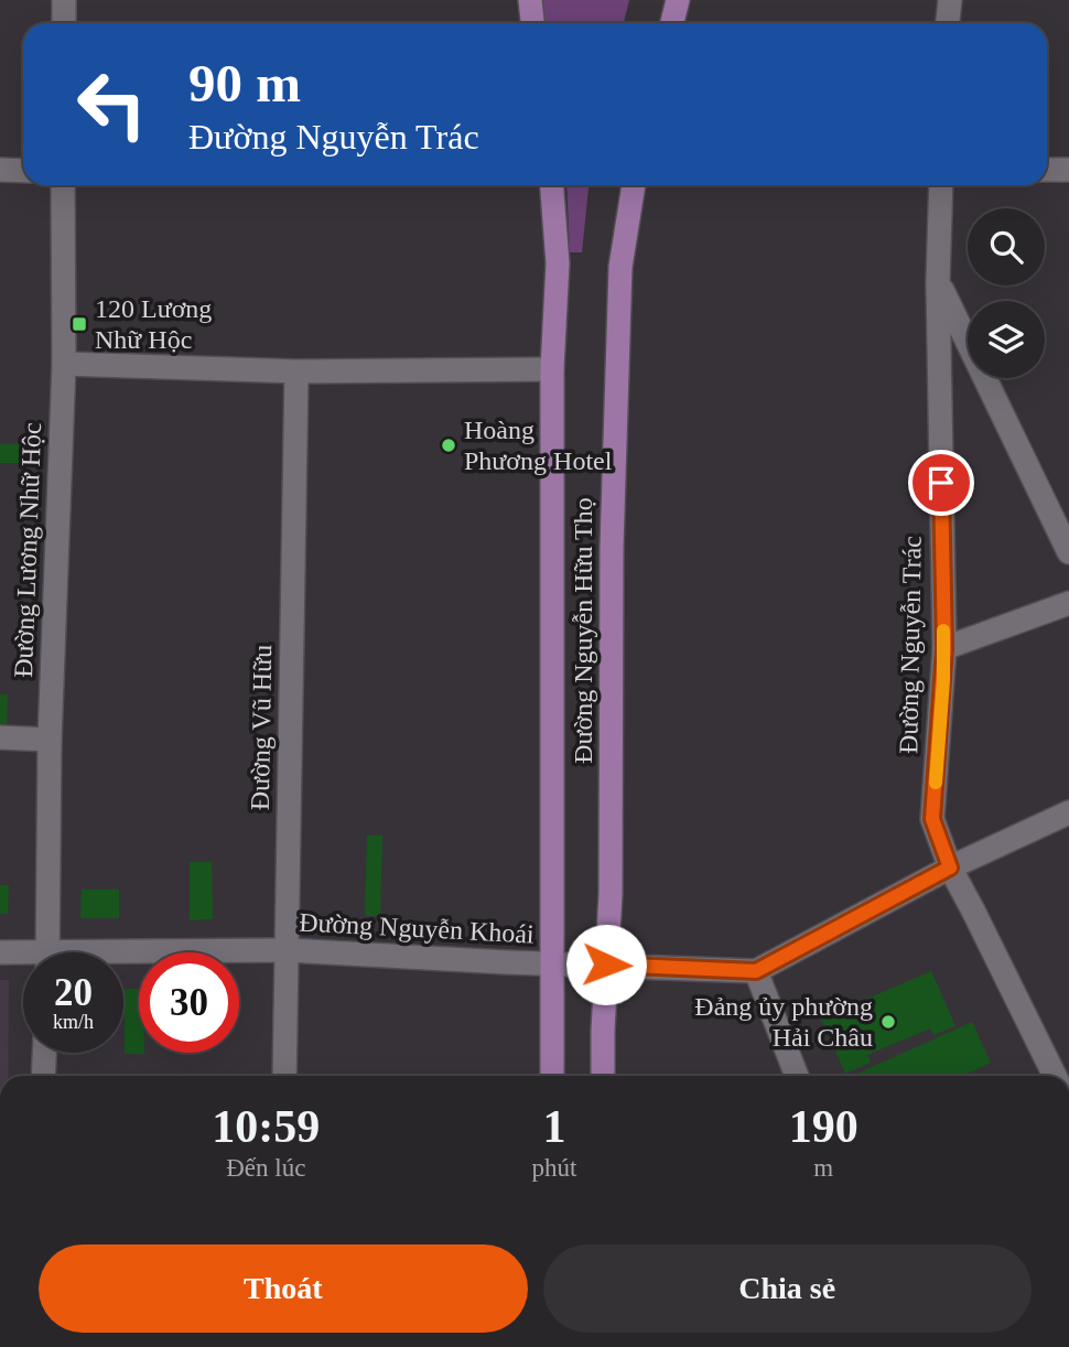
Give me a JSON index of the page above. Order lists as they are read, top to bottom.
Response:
{
  "streets": {
    "main road": ["Đường Nguyễn Hữu Thọ"],
    "street": [
      "Đường Lương Nhữ Hộc",
      "Đường Nguyễn Trác",
      "Đường Vũ Hữu",
      "Đường Nguyễn Khoái"
    ]
  },
  "crossings": [
    ["Đường Nguyễn Hữu Thọ", "Đường Nguyễn Khoái"],
    ["Đường Vũ Hữu", "Đường Nguyễn Khoái"]
  ],
  "places": {
    "transit": ["120 Lương Nhữ Hộc"],
    "other": ["Hoàng Phương Hotel", "Đảng ủy phường Hải Châu"]
  },
  "page": {
    "turn": ["90 m", "Đường Nguyễn Trác"],
    "speed": "20 km/h",
    "limit": "30",
    "eta": [
      "10:59",
      "Đến lúc",
      "1",
      "phút",
      "190",
      "m"
    ],
    "buttons": ["Thoát", "Chia sẻ"]
  }
}
